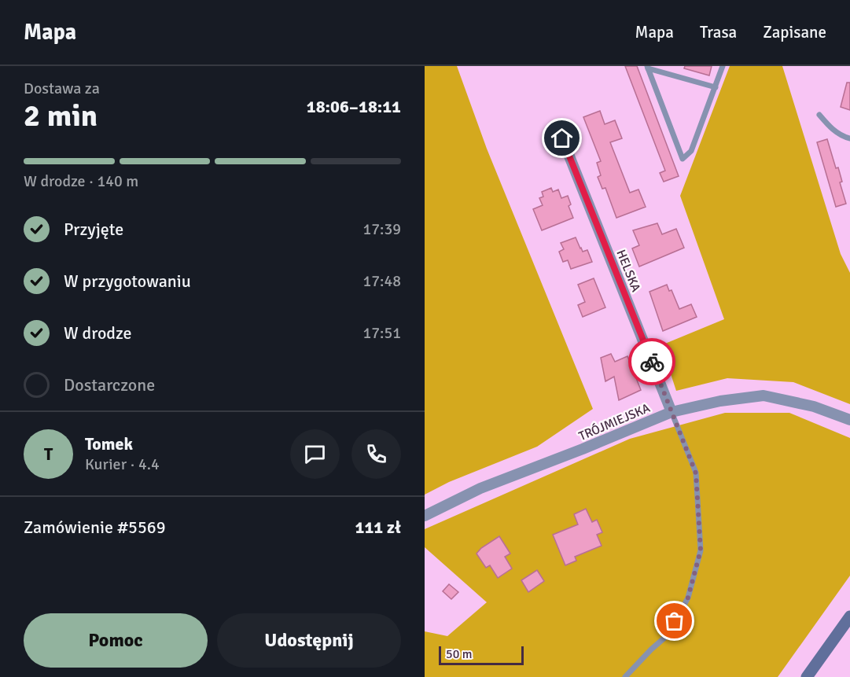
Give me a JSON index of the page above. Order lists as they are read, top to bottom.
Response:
{
  "streets": {
    "street": ["HELSKA", "TRÓJMIEJSKA"]
  },
  "crossings": [
    ["HELSKA", "TRÓJMIEJSKA"]
  ],
  "scale_bar": "50 m",
  "page": {
    "header": "Mapa",
    "nav": ["Mapa", "Trasa", "Zapisane"],
    "heading": ["2 min", "Dostawa za", "18:06–18:11"],
    "panel": [
      "Tomek",
      "Kurier · 4.4",
      "Zamówienie #5569",
      "111 zł"
    ],
    "bar": "W drodze · 140 m",
    "list": [
      ["Przyjęte", "17:39"],
      ["W przygotowaniu", "17:48"],
      ["W drodze", "17:51"],
      "Dostarczone"
    ],
    "round": "T",
    "buttons": ["Pomoc", "Udostępnij"],
    "scale": "50 m"
  }
}
